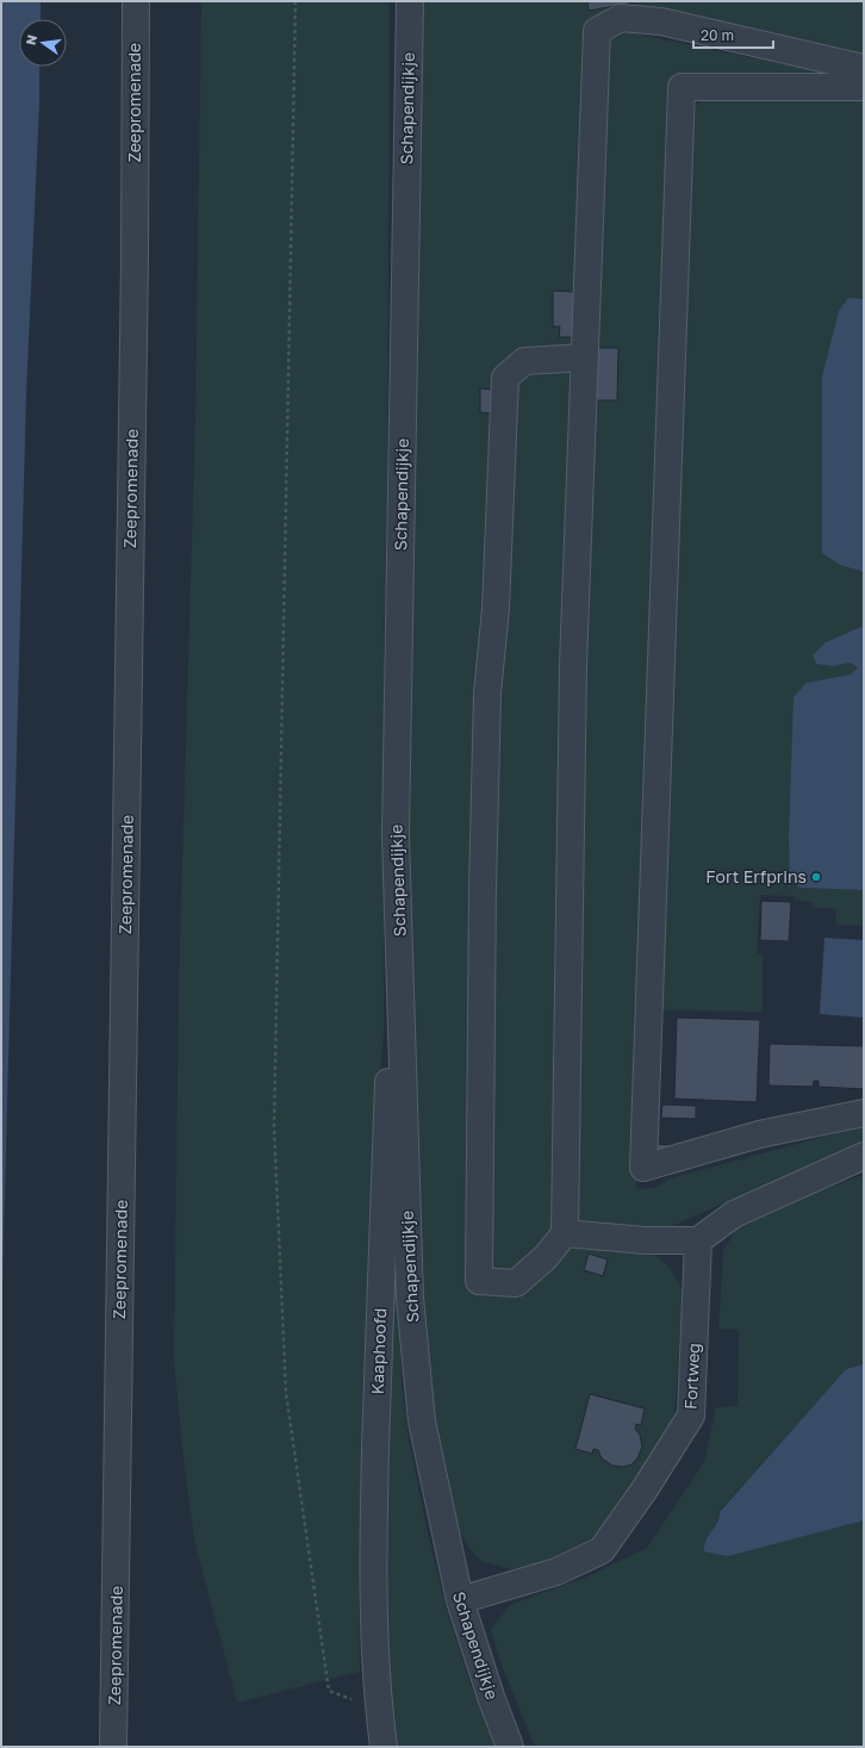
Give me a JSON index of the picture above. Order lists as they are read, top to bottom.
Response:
{
  "streets": {
    "street": [
      "Zeepromenade",
      "Schapendijkje",
      "Kaaphoofd",
      "Fortweg"
    ]
  },
  "crossings": [
    ["Schapendijkje", "Kaaphoofd"],
    ["Schapendijkje", "Fortweg"]
  ],
  "places": ["Fort Erfprins"],
  "scale_bar": "20 m",
  "north": "left"
}
